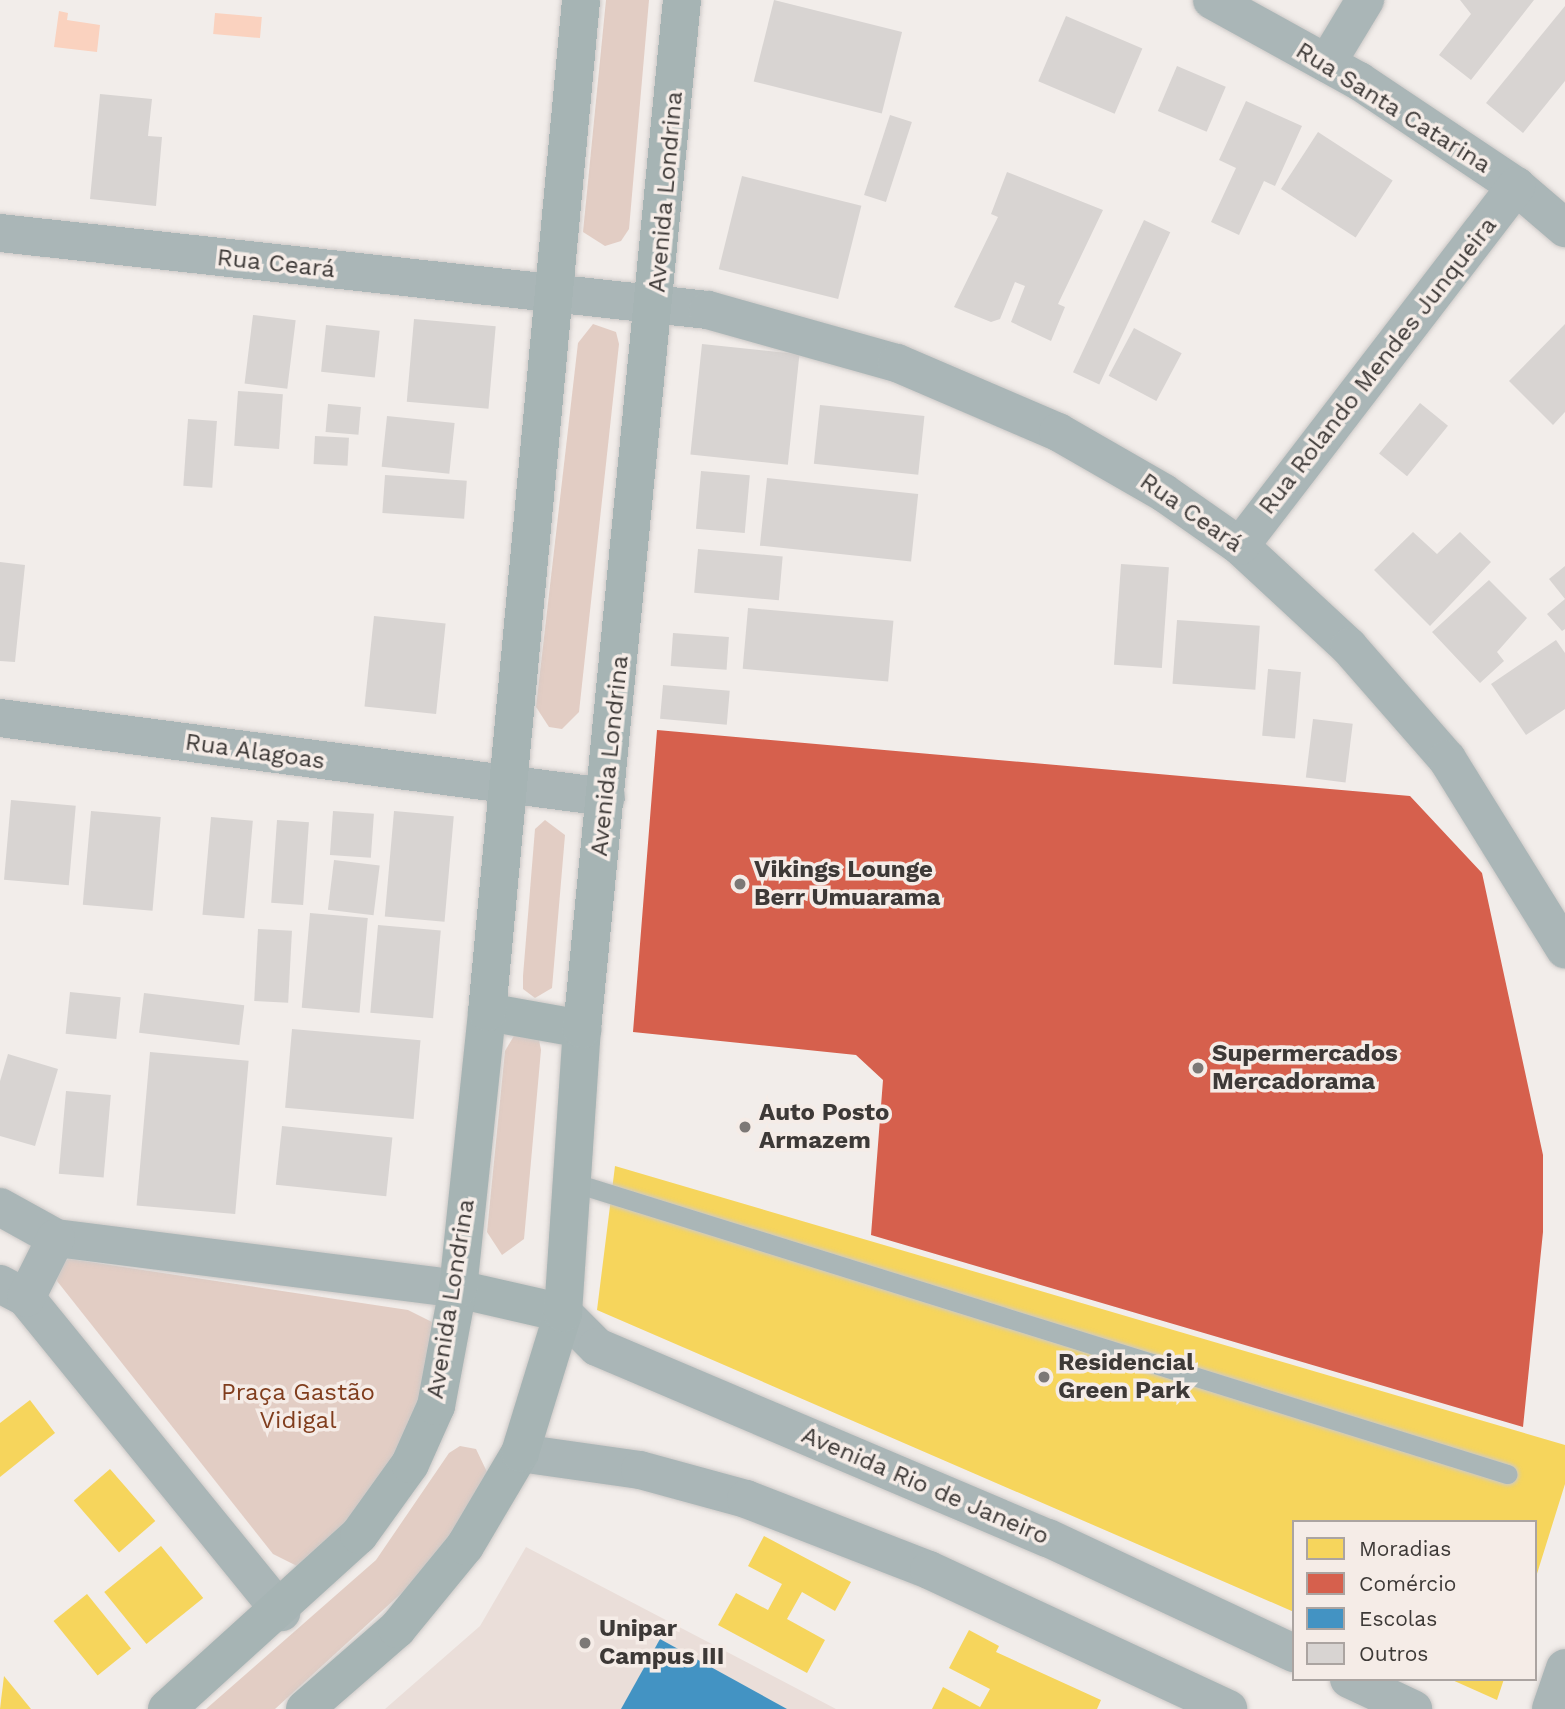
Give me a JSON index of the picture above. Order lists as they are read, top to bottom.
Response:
{
  "streets": {
    "main road": ["Avenida Londrina"],
    "street": [
      "Rua Santa Catarina",
      "Rua Ceará",
      "Rua Rolando Mendes Junqueira",
      "Rua Alagoas",
      "Avenida Rio de Janeiro"
    ]
  },
  "crossings": [
    ["Rua Santa Catarina", "Rua Rolando Mendes Junqueira"],
    ["Avenida Londrina", "Rua Ceará"],
    ["Avenida Londrina", "Rua Alagoas"],
    ["Avenida Londrina", "Avenida Rio de Janeiro"],
    ["Rua Ceará", "Rua Rolando Mendes Junqueira"]
  ],
  "parks": ["Praça Gastão Vidigal"],
  "places": [
    "Vikings Lounge Berr Umuarama",
    "Supermercados Mercadorama",
    "Auto Posto Armazem",
    "Residencial Green Park",
    "Unipar Campus III"
  ],
  "legend": [
    "Moradias",
    "Comércio",
    "Escolas",
    "Outros"
  ]
}
